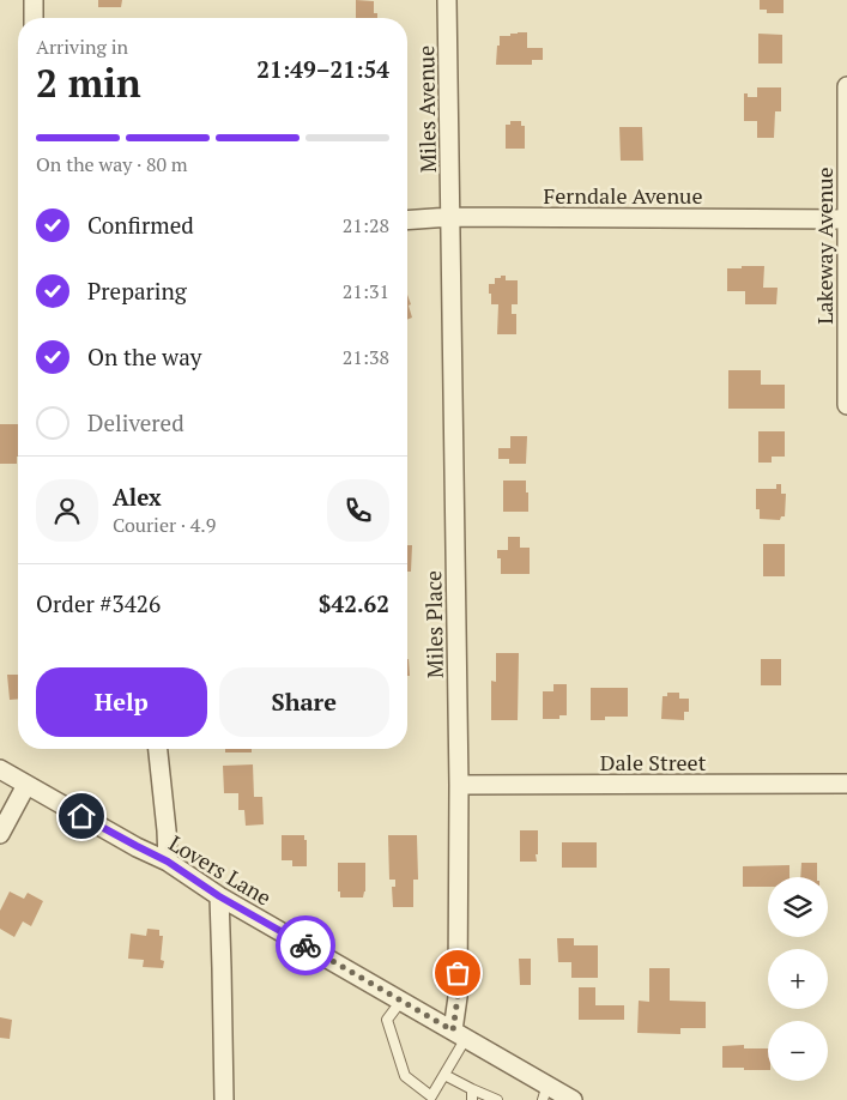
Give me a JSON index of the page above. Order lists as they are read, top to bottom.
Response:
{
  "streets": {
    "street": [
      "Miles Avenue",
      "Ferndale Avenue",
      "Lakeway Avenue",
      "Miles Place",
      "Dale Street",
      "Lovers Lane"
    ]
  },
  "crossings": [
    ["Miles Avenue", "Ferndale Avenue"],
    ["Miles Avenue", "Miles Place"],
    ["Ferndale Avenue", "Lakeway Avenue"],
    ["Ferndale Avenue", "Miles Place"],
    ["Miles Place", "Dale Street"],
    ["Miles Place", "Lovers Lane"]
  ],
  "page": {
    "heading": ["2 min", "Arriving in", "21:49–21:54"],
    "panel": [
      "Alex",
      "Courier · 4.9",
      "Order #3426",
      "$42.62"
    ],
    "bar": "On the way · 80 m",
    "list": [
      ["Confirmed", "21:28"],
      ["Preparing", "21:31"],
      ["On the way", "21:38"],
      "Delivered"
    ],
    "buttons": ["Help", "Share"],
    "map_buttons": ["+", "−"]
  }
}
